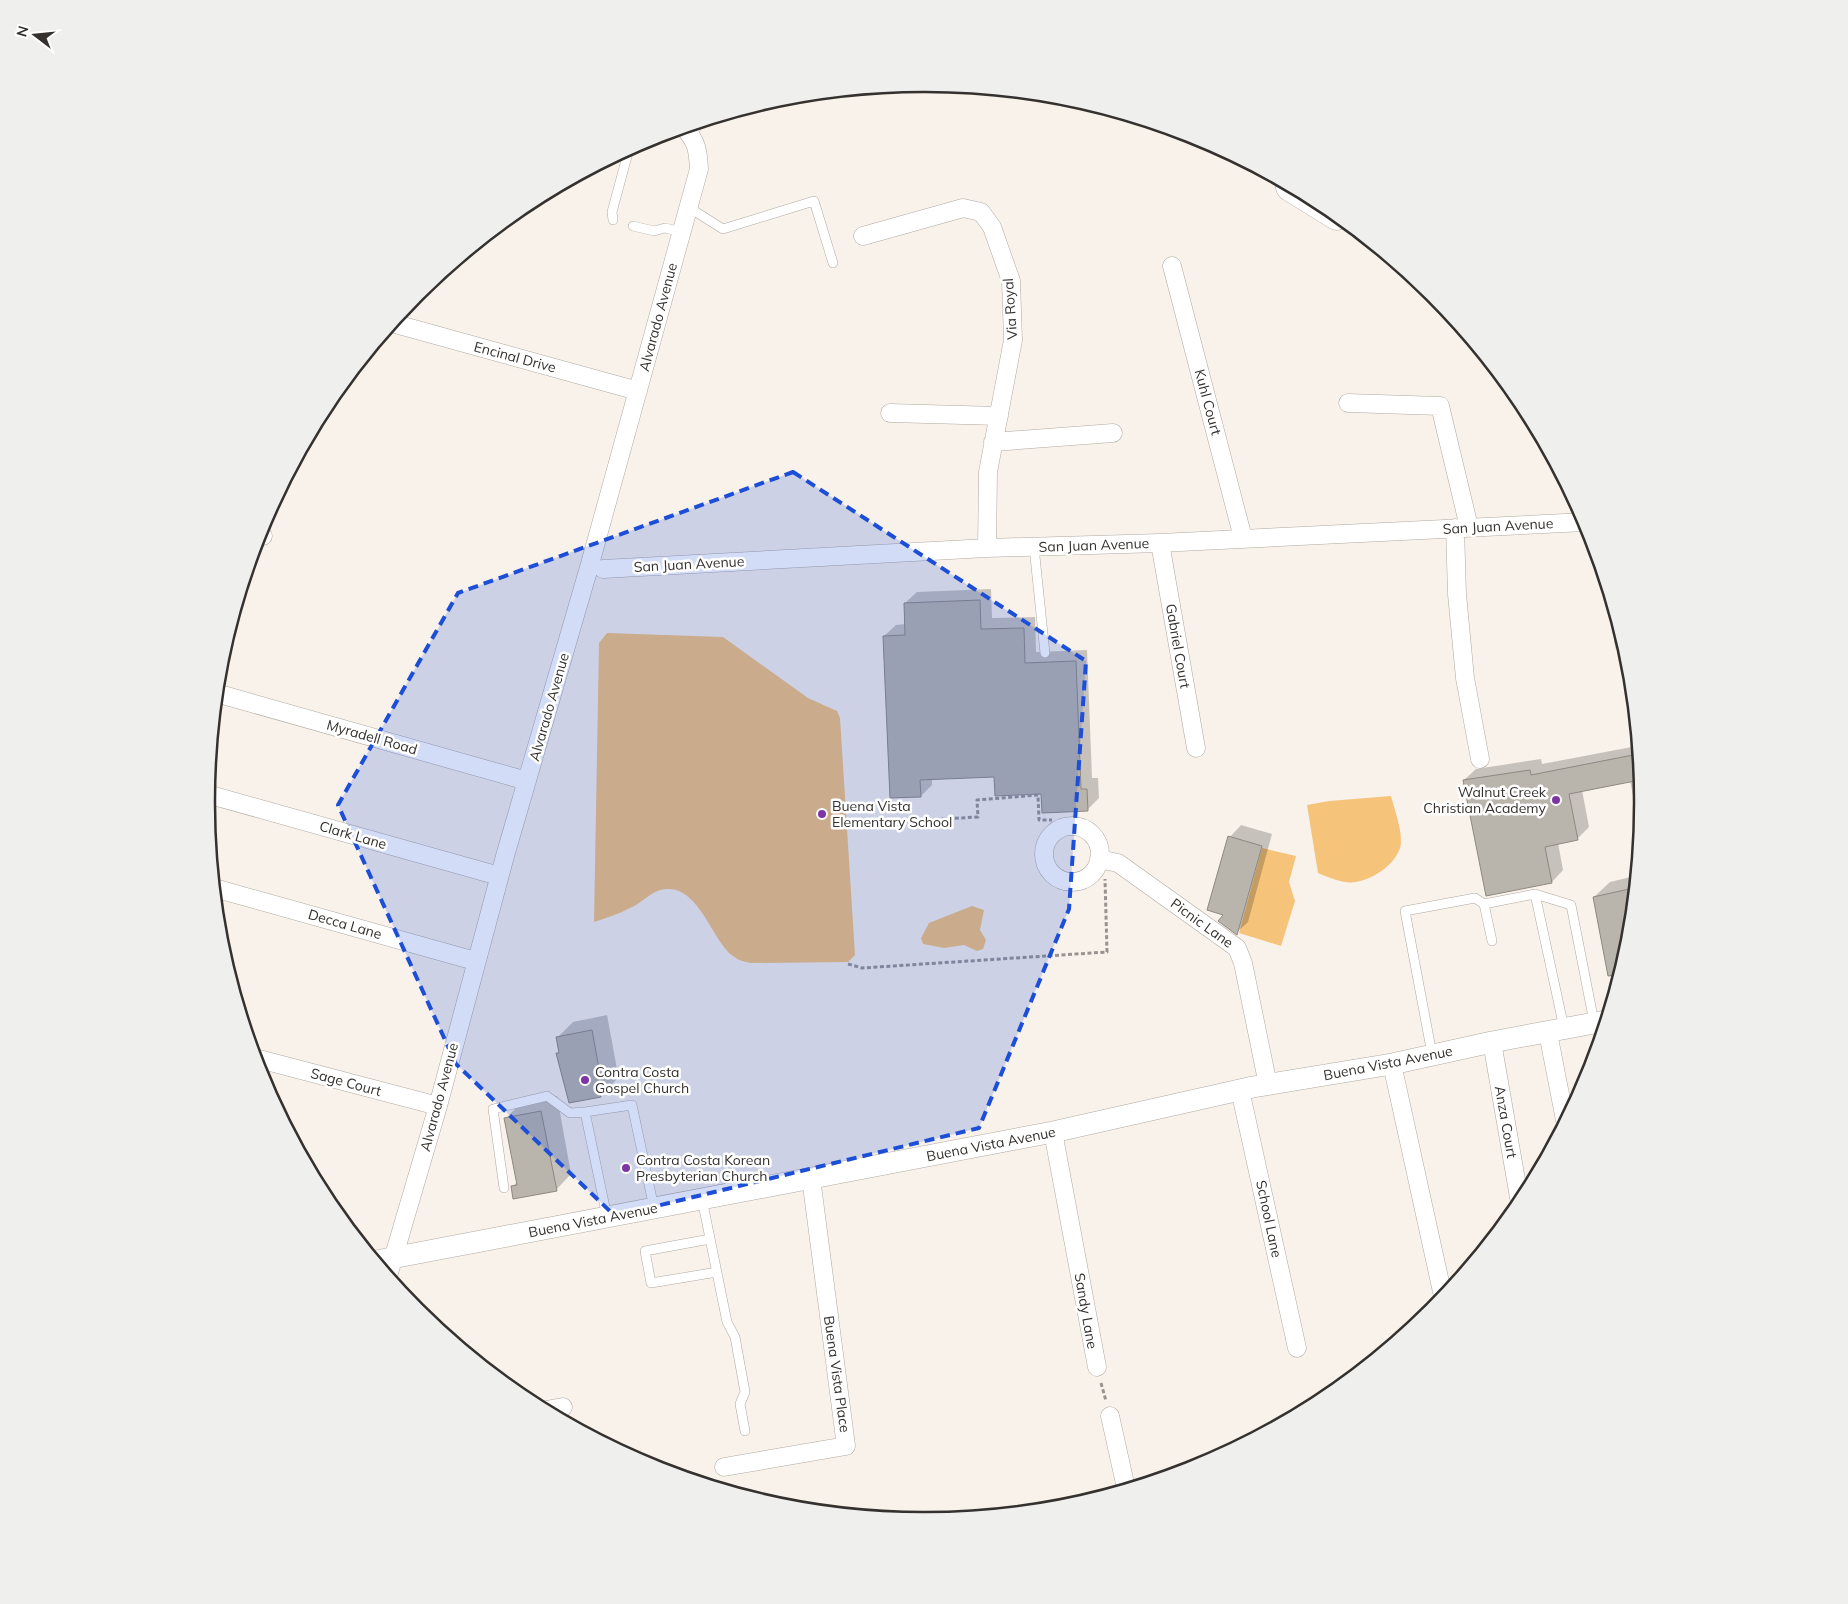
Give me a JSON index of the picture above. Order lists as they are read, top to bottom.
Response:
{
  "streets": {
    "street": [
      "Via Royal",
      "Alvarado Avenue",
      "Encinal Drive",
      "Kuhl Court",
      "San Juan Avenue",
      "Gabriel Court",
      "Myradell Road",
      "Clark Lane",
      "Picnic Lane",
      "Decca Lane",
      "Buena Vista Avenue",
      "Sage Court",
      "Anza Court",
      "School Lane",
      "Sandy Lane",
      "Buena Vista Place"
    ]
  },
  "crossings": [
    ["Via Royal", "San Juan Avenue"],
    ["Alvarado Avenue", "Encinal Drive"],
    ["Alvarado Avenue", "Myradell Road"],
    ["Alvarado Avenue", "Clark Lane"],
    ["Alvarado Avenue", "Decca Lane"],
    ["Alvarado Avenue", "Buena Vista Avenue"],
    ["Alvarado Avenue", "Sage Court"],
    ["Kuhl Court", "San Juan Avenue"],
    ["San Juan Avenue", "Gabriel Court"],
    ["Picnic Lane", "Buena Vista Avenue"],
    ["Buena Vista Avenue", "Anza Court"],
    ["Buena Vista Avenue", "School Lane"],
    ["Buena Vista Avenue", "Sandy Lane"],
    ["Buena Vista Avenue", "Buena Vista Place"]
  ],
  "places": [
    "Walnut Creek Christian Academy",
    "Buena Vista Elementary School",
    "Contra Costa Gospel Church",
    "Contra Costa Korean Presbyterian Church"
  ],
  "north": "left"
}
